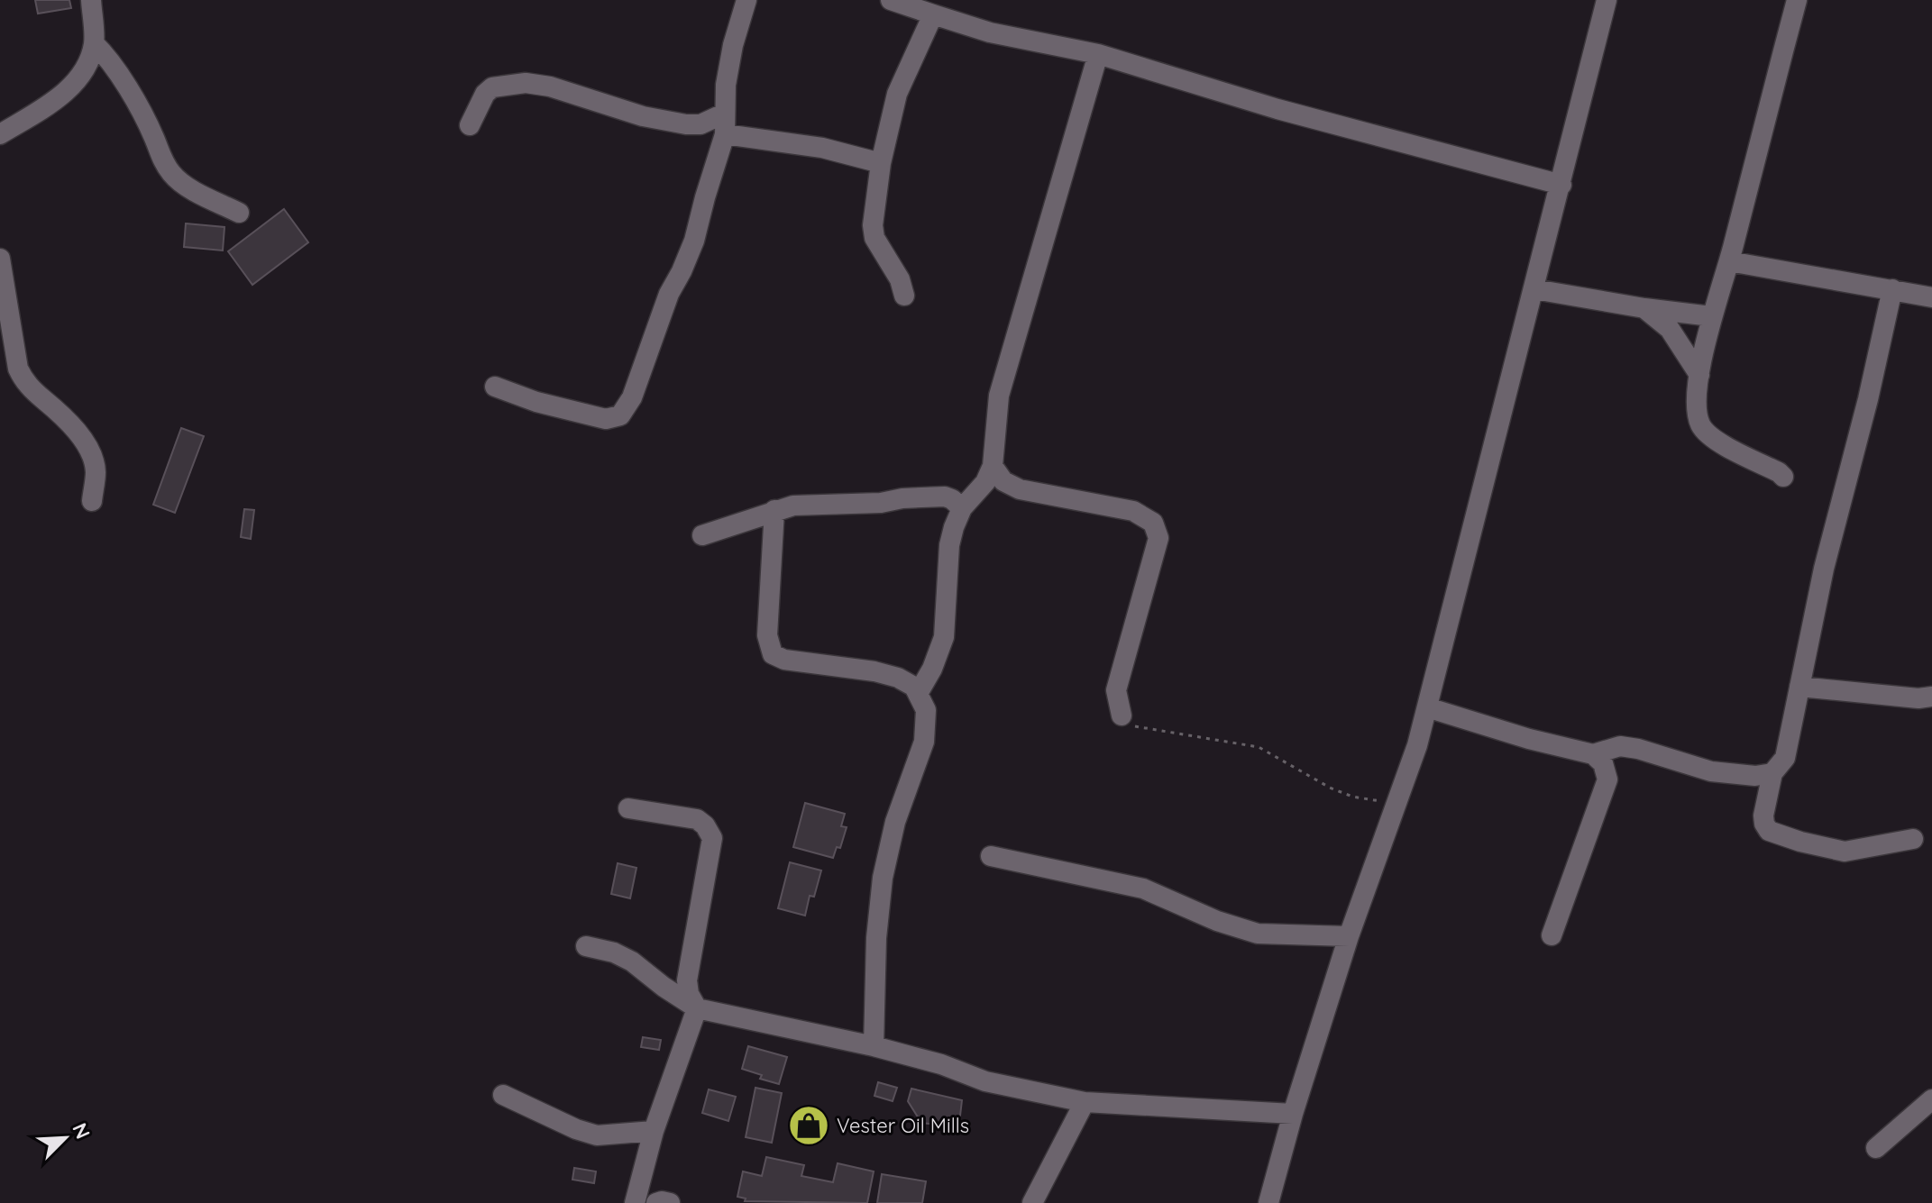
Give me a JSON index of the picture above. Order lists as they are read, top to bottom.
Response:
{
  "places": {
    "shop": ["Vester Oil Mills"]
  },
  "north": "top right"
}
